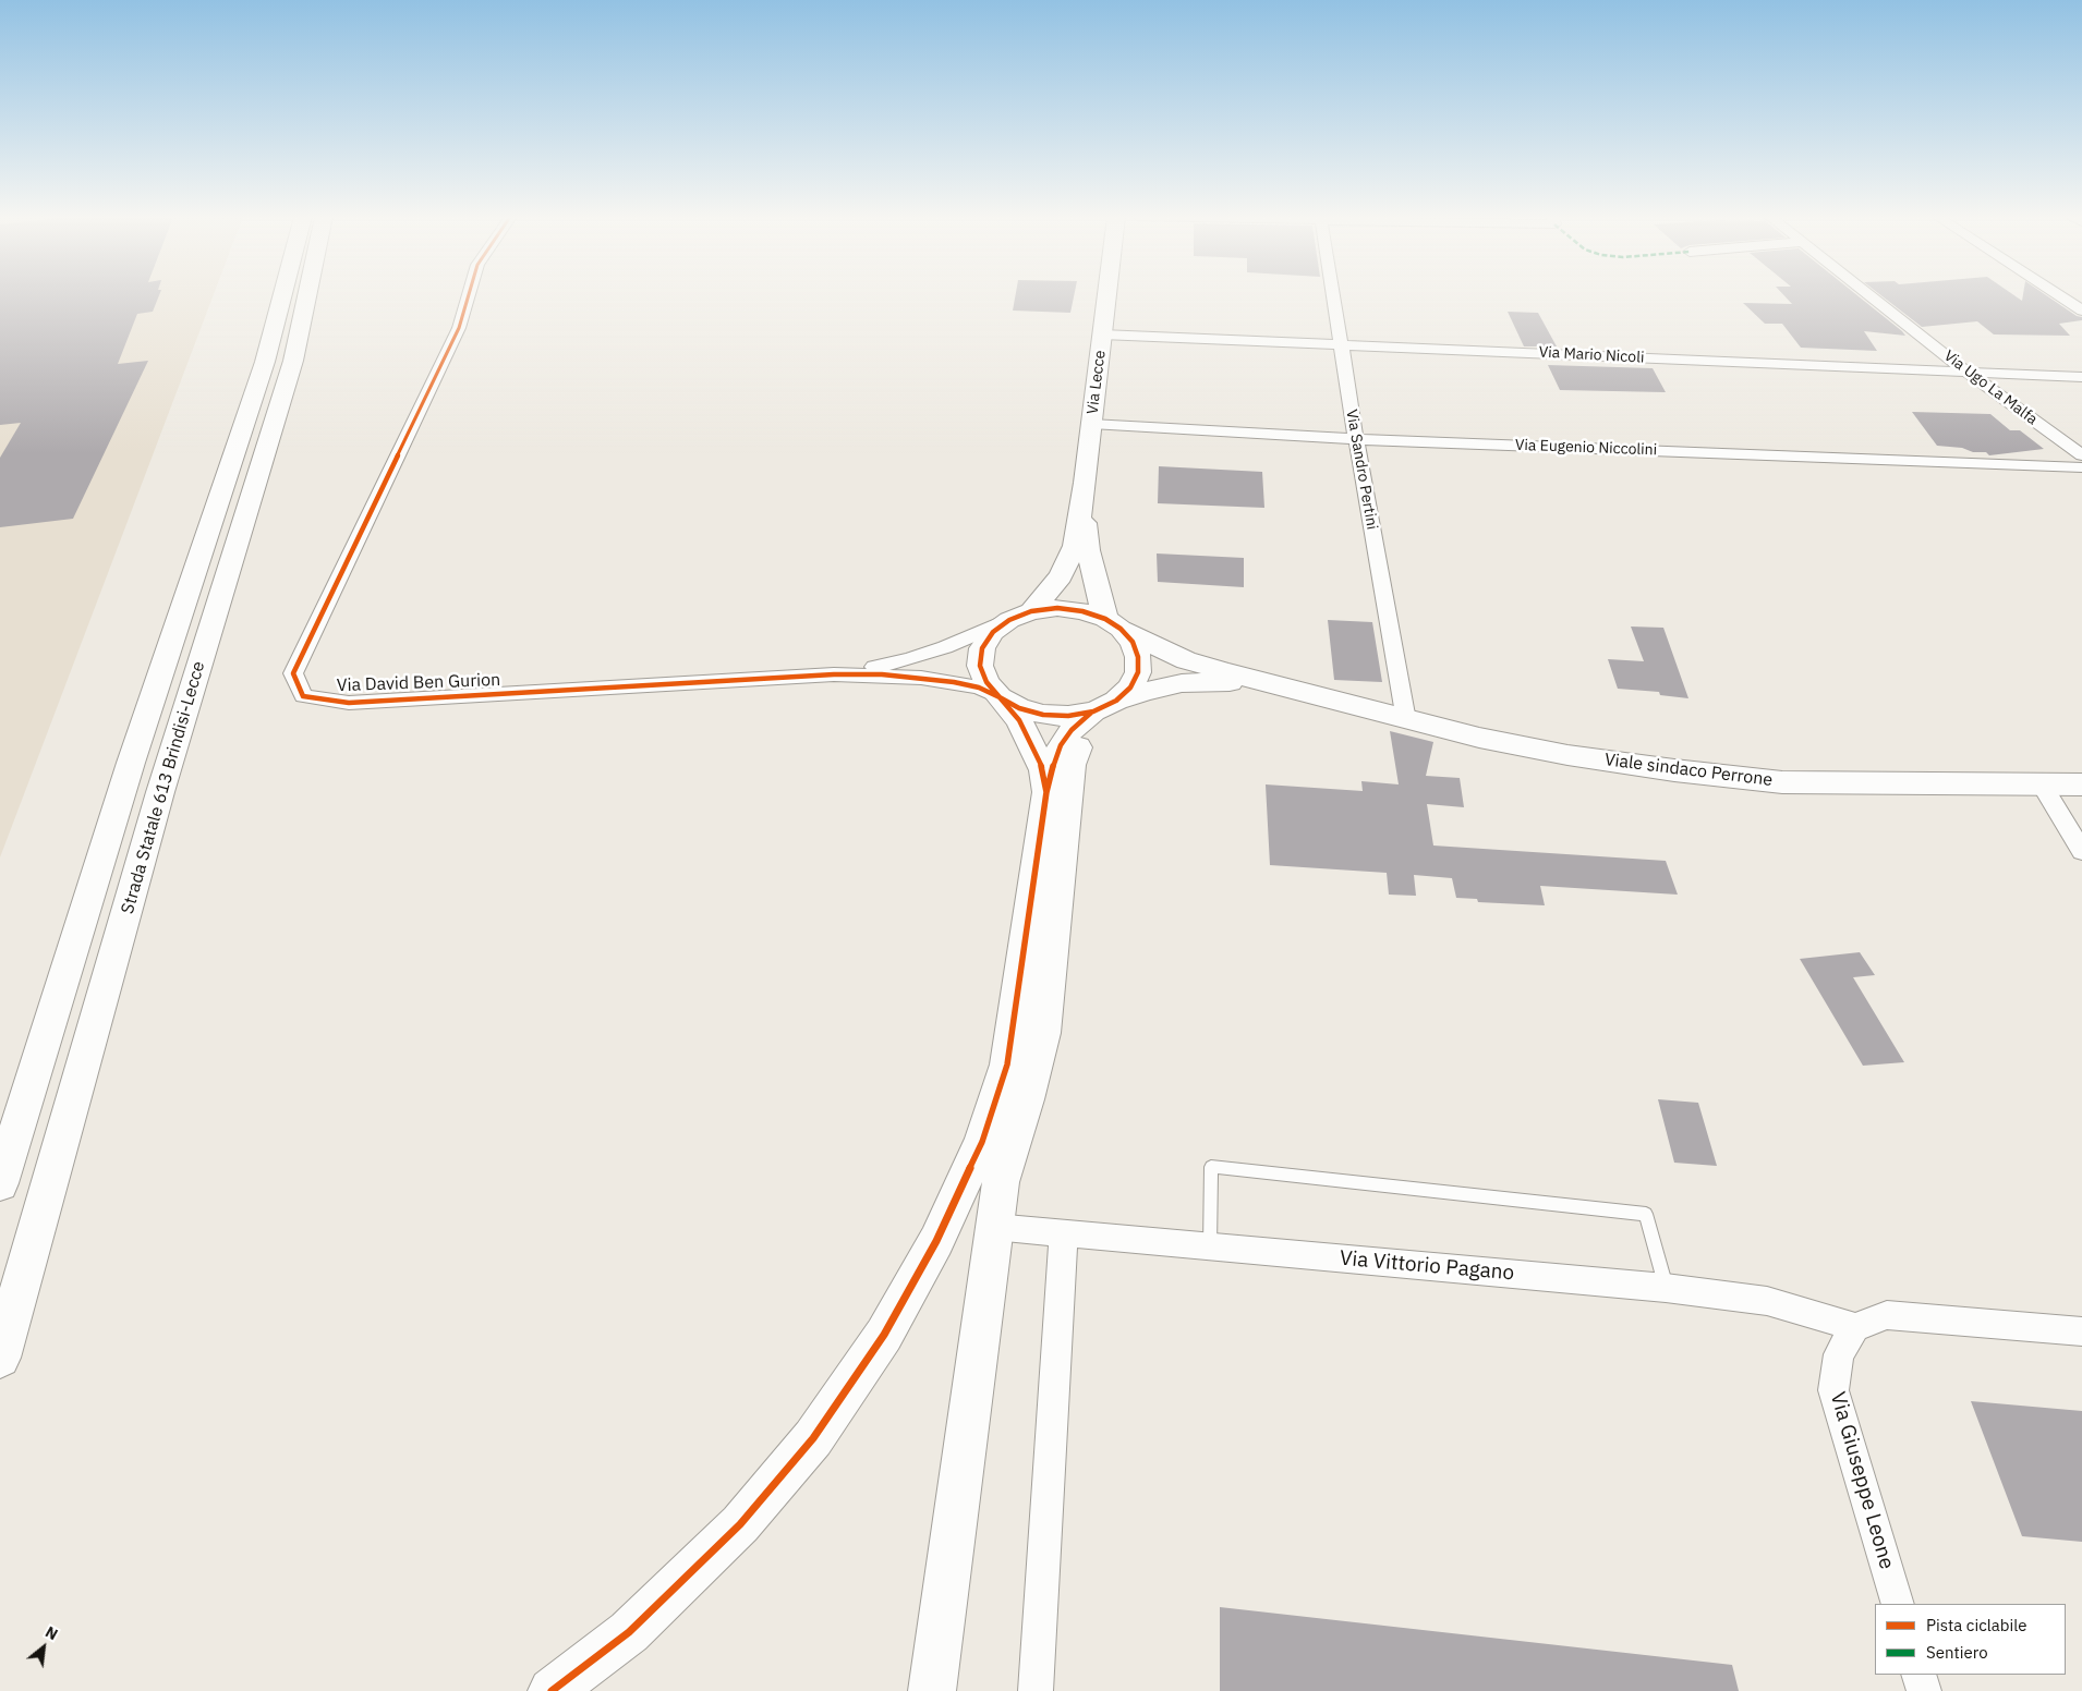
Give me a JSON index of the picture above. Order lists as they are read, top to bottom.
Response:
{
  "streets": {
    "main road": ["Via Lecce", "Viale sindaco Perrone", "Strada Statale 613 Brindisi-Lecce"],
    "street": [
      "Via Mario Nicoli",
      "Via Ugo La Malfa",
      "Via Eugenio Niccolini",
      "Via Sandro Pertini",
      "Via David Ben Gurion",
      "Via Vittorio Pagano",
      "Via Giuseppe Leone"
    ]
  },
  "crossings": [
    ["Via Mario Nicoli", "Via Lecce"],
    ["Via Mario Nicoli", "Via Ugo La Malfa"],
    ["Via Mario Nicoli", "Via Sandro Pertini"],
    ["Via Lecce", "Via Eugenio Niccolini"],
    ["Via Lecce", "Via David Ben Gurion"],
    ["Via Lecce", "Viale sindaco Perrone"],
    ["Via Eugenio Niccolini", "Via Sandro Pertini"],
    ["Via Sandro Pertini", "Viale sindaco Perrone"],
    ["Via David Ben Gurion", "Viale sindaco Perrone"],
    ["Via Vittorio Pagano", "Via Giuseppe Leone"]
  ],
  "legend": ["Pista ciclabile", "Sentiero"],
  "north": "top right"
}
